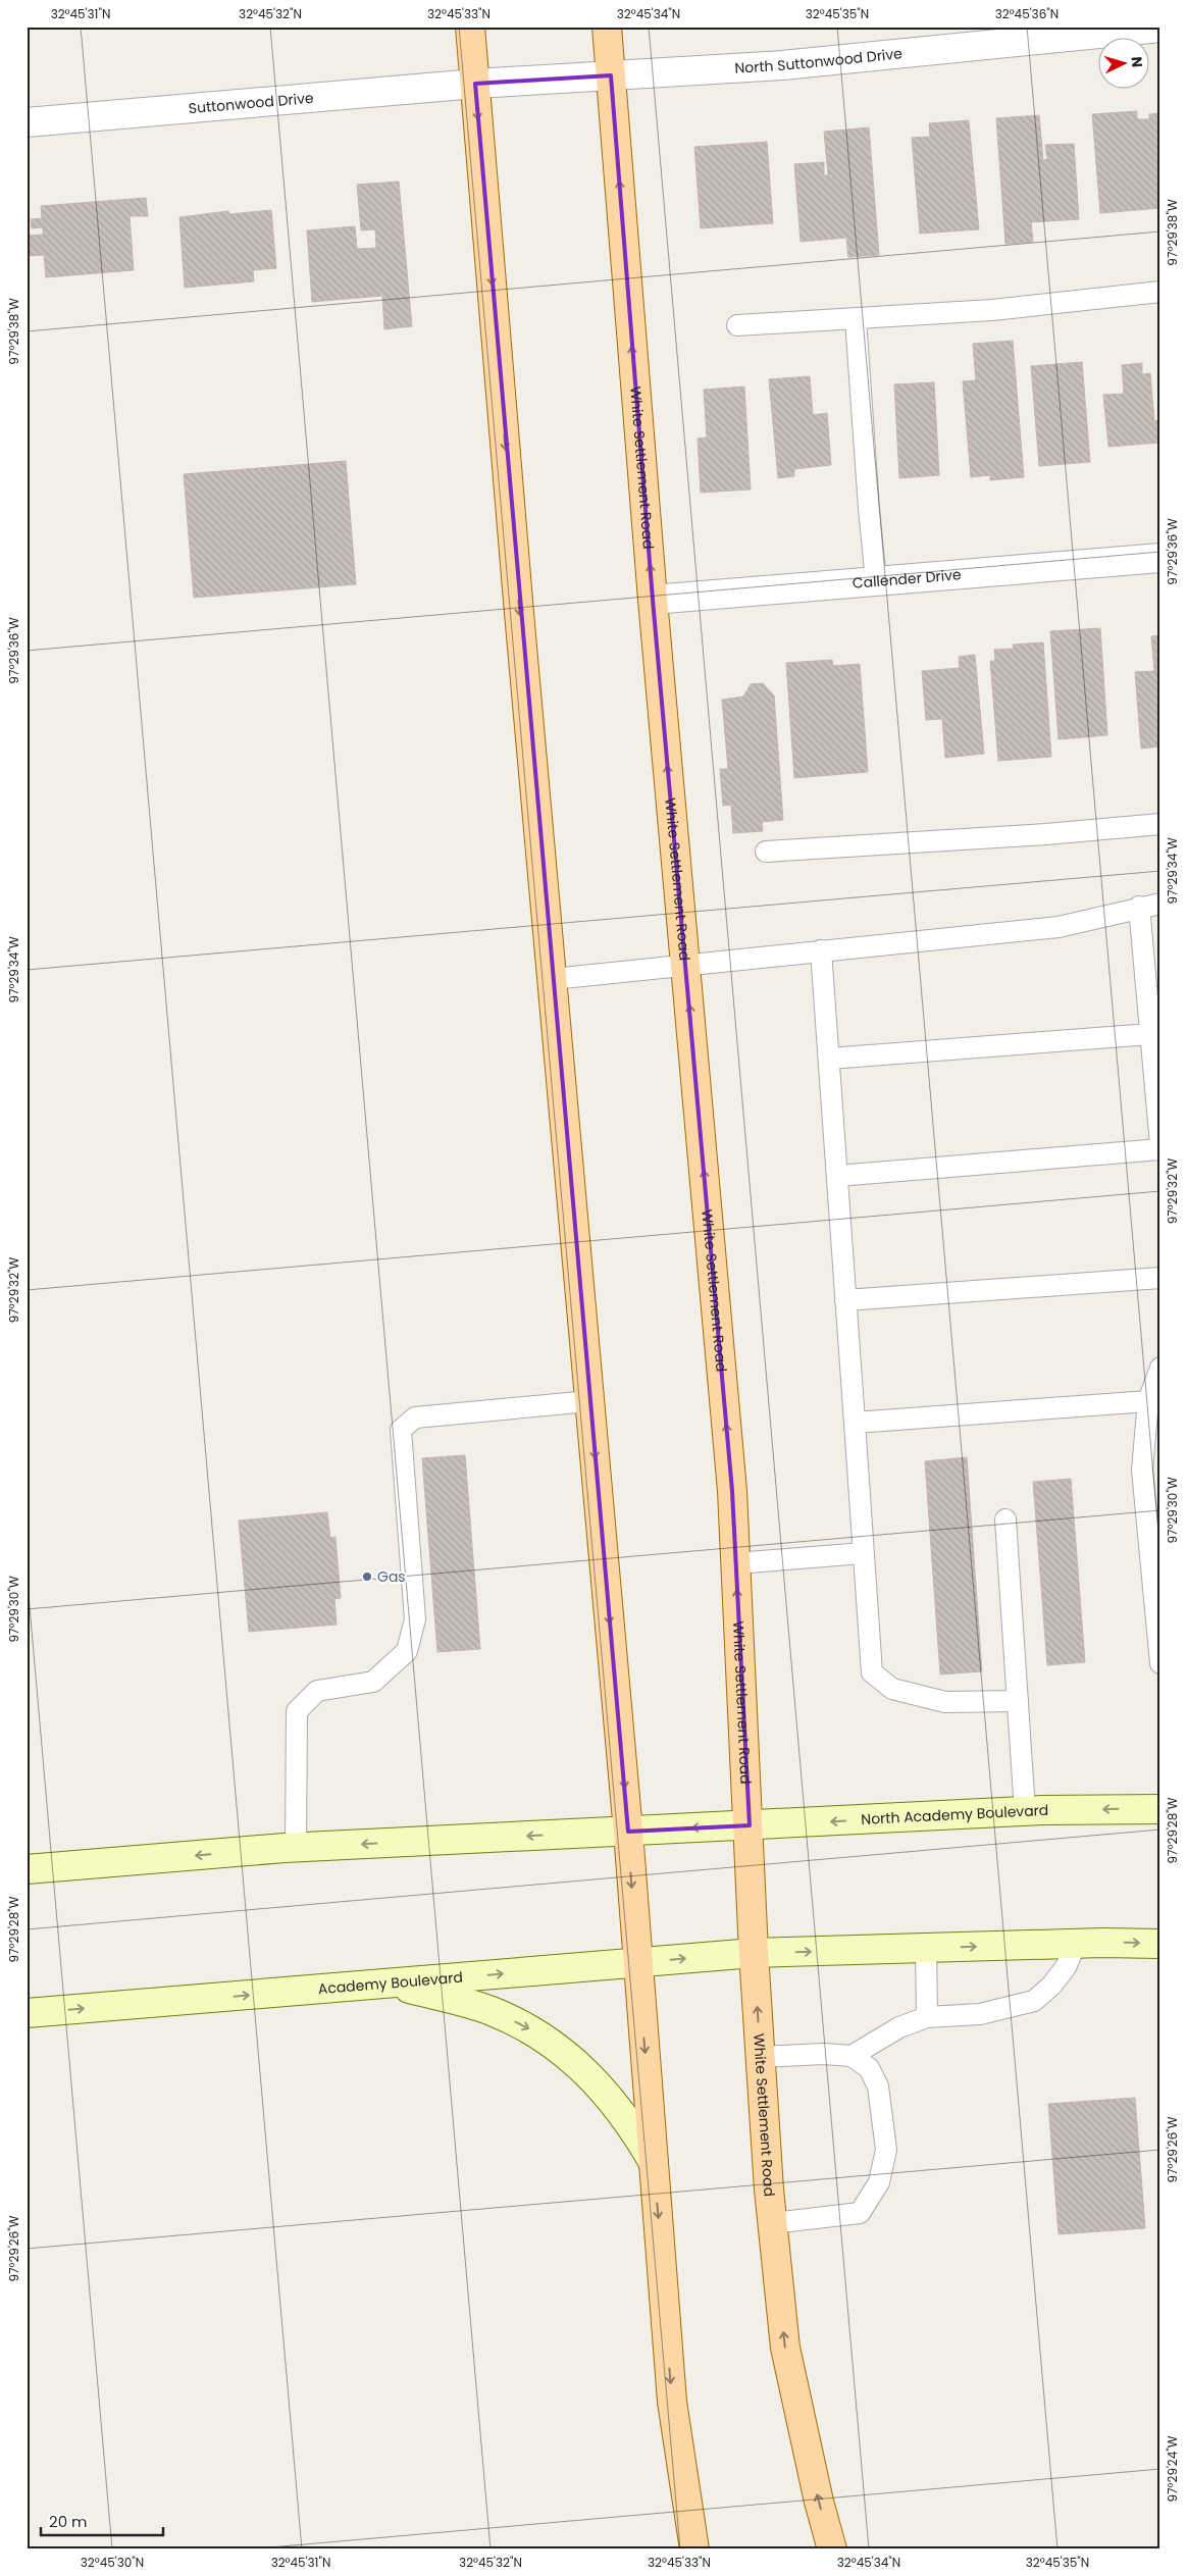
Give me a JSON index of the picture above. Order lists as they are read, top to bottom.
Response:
{
  "streets": {
    "main road": ["White Settlement Road", "North Academy Boulevard", "Academy Boulevard"],
    "street": ["North Suttonwood Drive", "Suttonwood Drive", "Callender Drive"]
  },
  "crossings": [
    ["North Suttonwood Drive", "Suttonwood Drive"],
    ["North Suttonwood Drive", "White Settlement Road"],
    ["White Settlement Road", "Callender Drive"],
    ["White Settlement Road", "North Academy Boulevard"],
    ["White Settlement Road", "Academy Boulevard"]
  ],
  "places": ["Gas"],
  "scale_bar": "20 m",
  "north": "right",
  "coordinates": [
    "32°45'31\"N",
    "32°45'32\"N",
    "32°45'33\"N",
    "32°45'34\"N",
    "32°45'35\"N",
    "32°45'36\"N",
    "97°29'38\"W",
    "97°29'36\"W",
    "97°29'34\"W",
    "97°29'32\"W",
    "97°29'30\"W",
    "97°29'28\"W",
    "97°29'26\"W",
    "97°29'24\"W",
    "32°45'30\"N"
  ]
}
